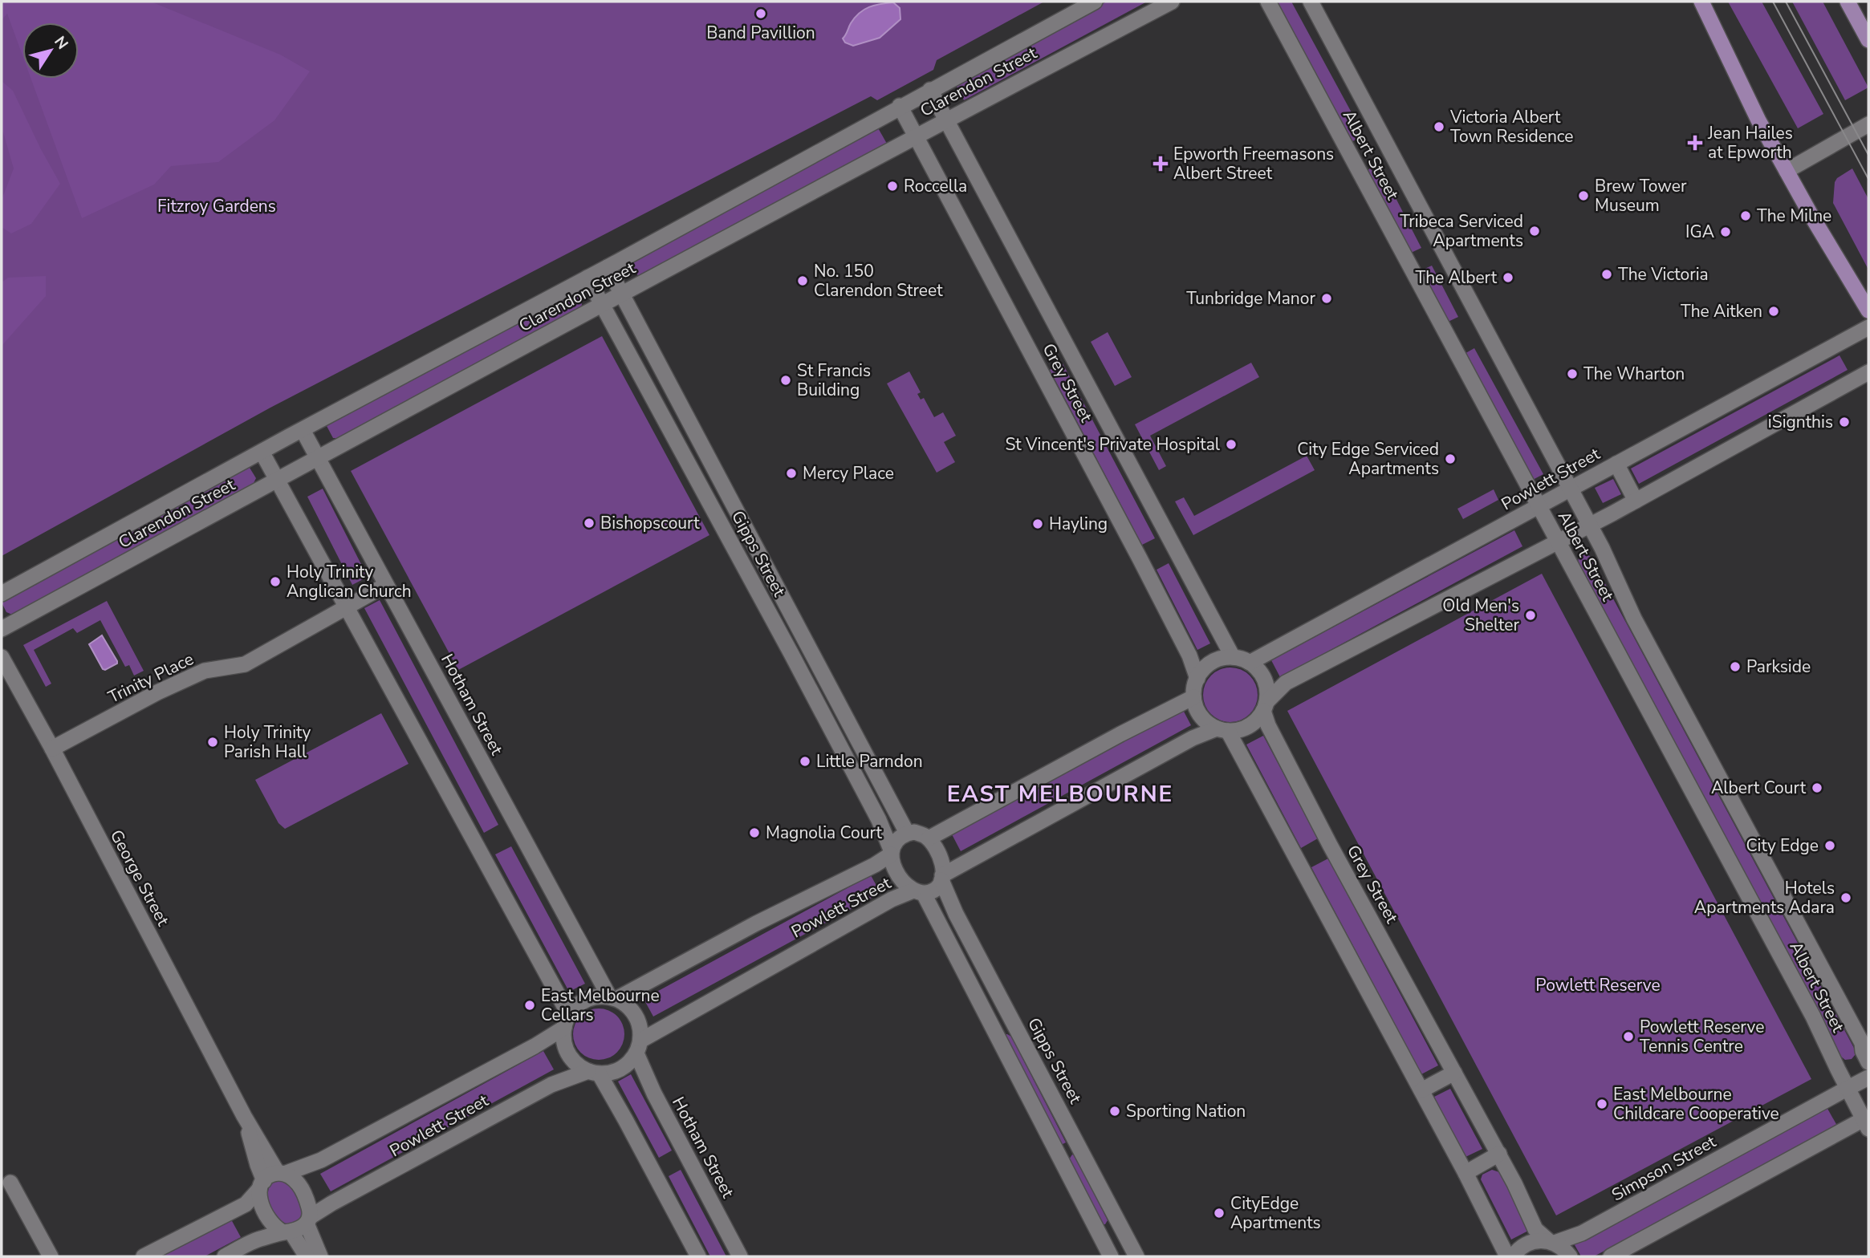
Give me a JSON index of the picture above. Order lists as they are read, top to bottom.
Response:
{
  "streets": {
    "street": [
      "Clarendon Street",
      "Albert Street",
      "Grey Street",
      "Powlett Street",
      "Gipps Street",
      "Trinity Place",
      "Hotham Street",
      "George Street",
      "Simpson Street"
    ]
  },
  "crossings": [
    ["Clarendon Street", "Grey Street"],
    ["Clarendon Street", "Gipps Street"],
    ["Clarendon Street", "Hotham Street"],
    ["Albert Street", "Powlett Street"],
    ["Albert Street", "Simpson Street"],
    ["Grey Street", "Powlett Street"],
    ["Grey Street", "Simpson Street"],
    ["Powlett Street", "Gipps Street"],
    ["Powlett Street", "Hotham Street"],
    ["Powlett Street", "George Street"],
    ["Trinity Place", "Hotham Street"],
    ["Trinity Place", "George Street"]
  ],
  "districts": ["EAST MELBOURNE"],
  "parks": ["Fitzroy Gardens", "Powlett Reserve"],
  "places": {
    "other": [
      "Band Pavillion",
      "Victoria Albert Town Residence",
      "Roccella",
      "Brew Tower Museum",
      "The Milne",
      "Tribeca Serviced Apartments",
      "IGA",
      "The Victoria",
      "The Albert",
      "No. 150 Clarendon Street",
      "Tunbridge Manor",
      "The Aitken",
      "The Wharton",
      "St Francis Building",
      "iSignthis",
      "St Vincent's Private Hospital",
      "City Edge Serviced Apartments",
      "Mercy Place",
      "Bishopscourt",
      "Hayling",
      "Holy Trinity Anglican Church",
      "Old Men's Shelter",
      "Parkside",
      "Holy Trinity Parish Hall",
      "Little Parndon",
      "Albert Court",
      "Magnolia Court",
      "City Edge",
      "Hotels Apartments Adara",
      "East Melbourne Cellars",
      "Powlett Reserve Tennis Centre",
      "East Melbourne Childcare Cooperative",
      "Sporting Nation",
      "CityEdge Apartments"
    ],
    "health": ["Jean Hailes at Epworth", "Epworth Freemasons Albert Street"]
  },
  "north": "top right"
}
